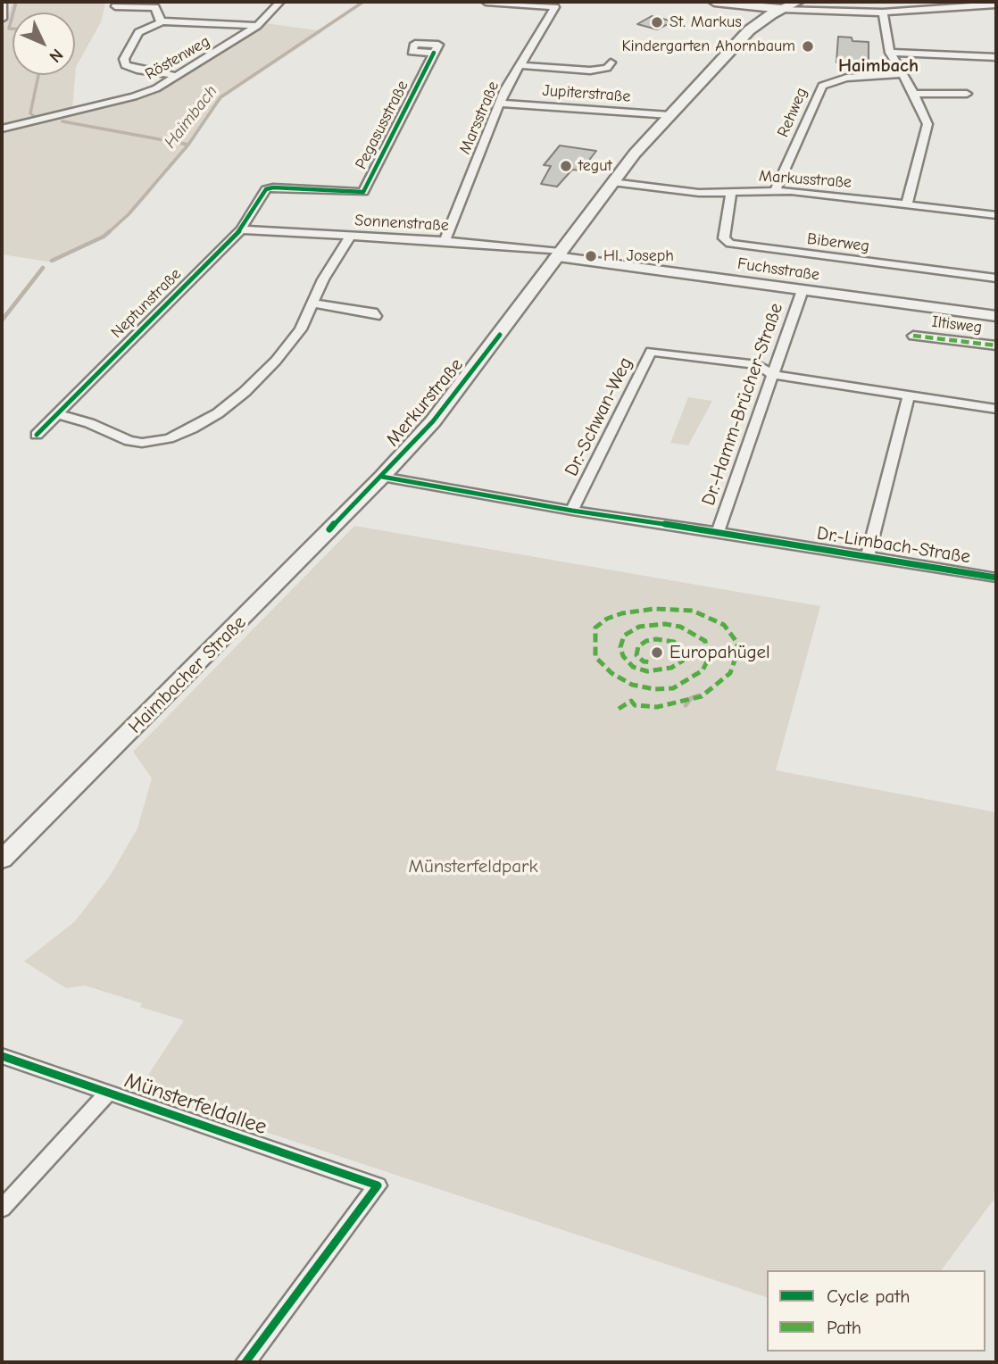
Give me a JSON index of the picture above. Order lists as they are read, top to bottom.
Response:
{
  "streets": {
    "main road": ["Merkurstraße", "Haimbacher Straße"],
    "street": [
      "Röstenweg",
      "Jupiterstraße",
      "Rehweg",
      "Marsstraße",
      "Pegasusstraße",
      "Markusstraße",
      "Sonnenstraße",
      "Biberweg",
      "Fuchsstraße",
      "Neptunstraße",
      "Iltisweg",
      "Dr.-Hamm-Brücher-Straße",
      "Dr.-Schwan-Weg",
      "Dr.-Limbach-Straße",
      "Münsterfeldallee"
    ]
  },
  "crossings": [
    ["Jupiterstraße", "Marsstraße"],
    ["Jupiterstraße", "Merkurstraße"],
    ["Rehweg", "Markusstraße"],
    ["Marsstraße", "Sonnenstraße"],
    ["Pegasusstraße", "Neptunstraße"],
    ["Markusstraße", "Biberweg"],
    ["Markusstraße", "Merkurstraße"],
    ["Sonnenstraße", "Fuchsstraße"],
    ["Sonnenstraße", "Neptunstraße"],
    ["Sonnenstraße", "Merkurstraße"],
    ["Fuchsstraße", "Merkurstraße"],
    ["Fuchsstraße", "Dr.-Hamm-Brücher-Straße"],
    ["Merkurstraße", "Haimbacher Straße"],
    ["Dr.-Hamm-Brücher-Straße", "Dr.-Schwan-Weg"]
  ],
  "districts": ["Haimbach"],
  "water": ["Haimbach"],
  "parks": ["Münsterfeldpark"],
  "places": [
    "St. Markus",
    "Kindergarten Ahornbaum",
    "tegut",
    "Hl. Joseph",
    "Europahügel"
  ],
  "legend": ["Cycle path", "Path"],
  "north": "bottom right"
}
